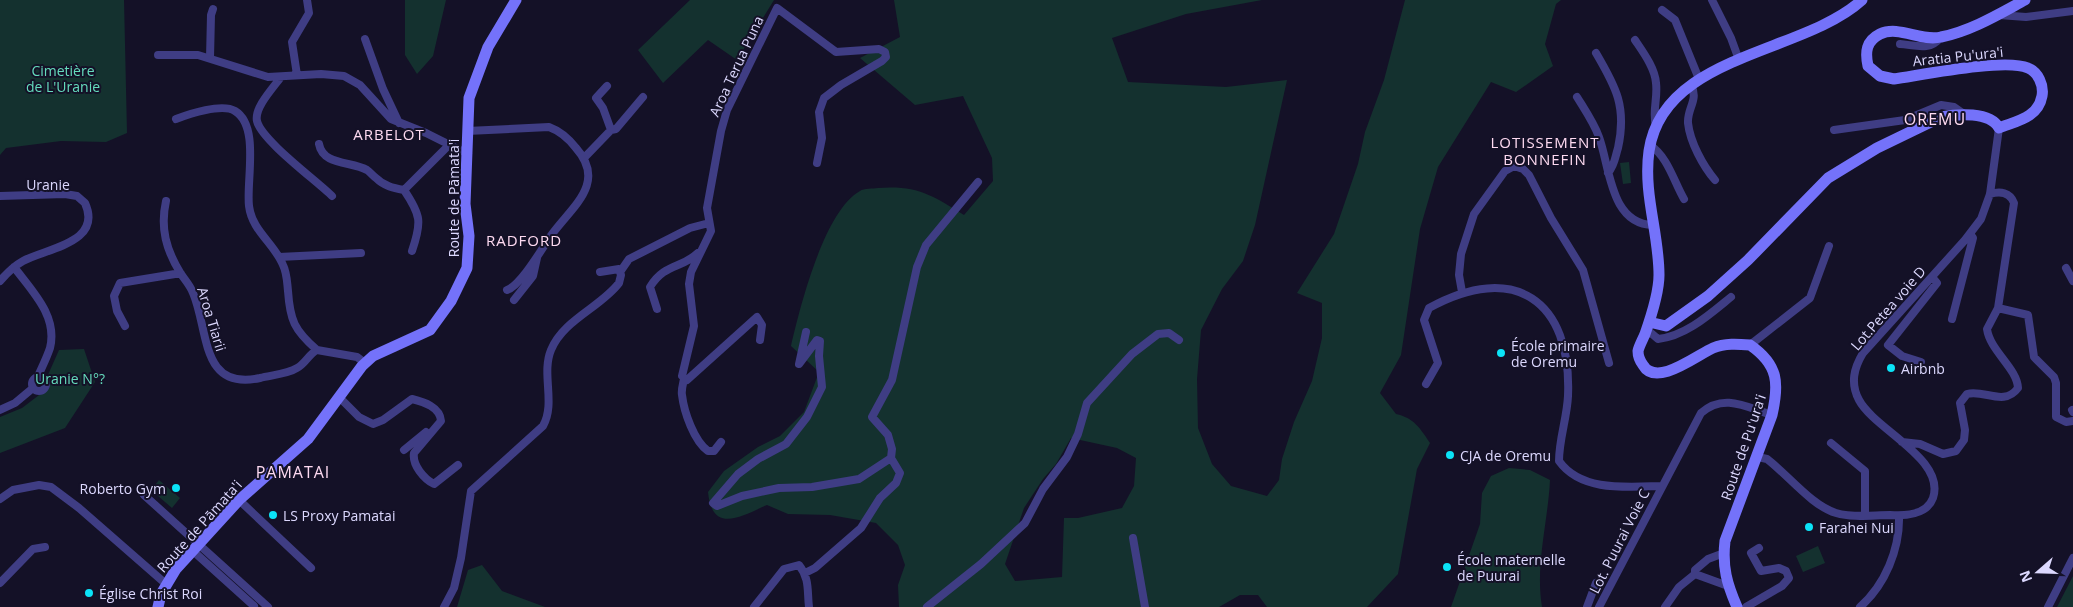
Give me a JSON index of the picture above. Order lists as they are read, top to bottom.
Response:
{
  "streets": {
    "main road": ["Aratia Pu'ura'i", "Route de Pāmata'i", "Route de Pu'ura'i"],
    "street": [
      "Aroa Terua Puna",
      "Uranie",
      "Lot.Petea voie D",
      "Aroa Tiarii",
      "Lot. Puurai Voie C"
    ]
  },
  "crossings": [
    ["Aratia Pu'ura'i", "Lot.Petea voie D"],
    ["Lot.Petea voie D", "Route de Pu'ura'i"],
    ["Route de Pu'ura'i", "Lot. Puurai Voie C"]
  ],
  "districts": [
    "OREMU",
    "ARBELOT",
    "LOTISSEMENT BONNEFIN",
    "RADFORD",
    "PAMATAI"
  ],
  "parks": ["Cimetière de L'Uranie", "Uranie N°?"],
  "places": [
    "École primaire de Oremu",
    "Airbnb",
    "CJA de Oremu",
    "Roberto Gym",
    "LS Proxy Pamatai",
    "Farahei Nui",
    "École maternelle de Puurai",
    "Église Christ Roi"
  ],
  "north": "left"
}
